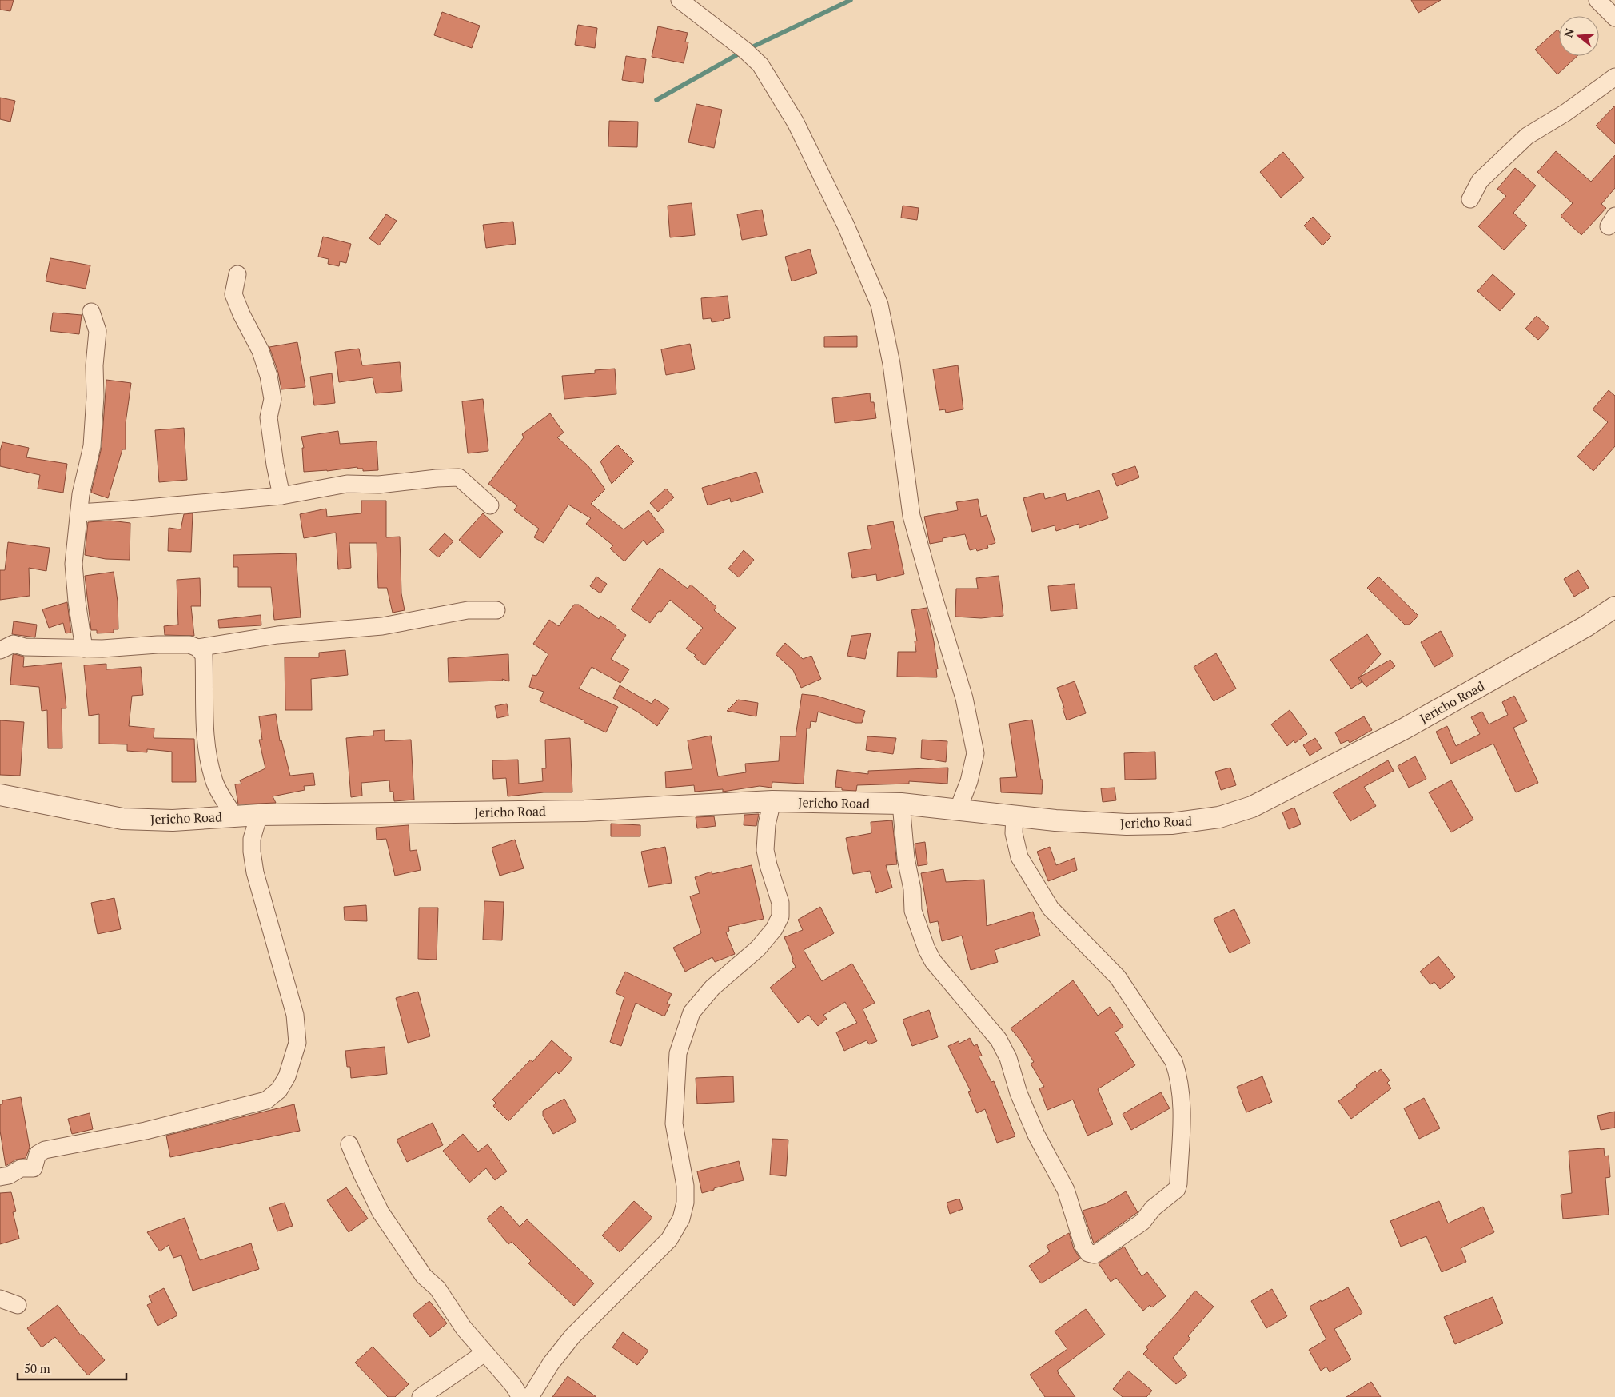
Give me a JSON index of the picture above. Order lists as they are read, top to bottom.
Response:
{
  "streets": {
    "street": ["Jericho Road"]
  },
  "scale_bar": "50 m",
  "north": "left"
}
